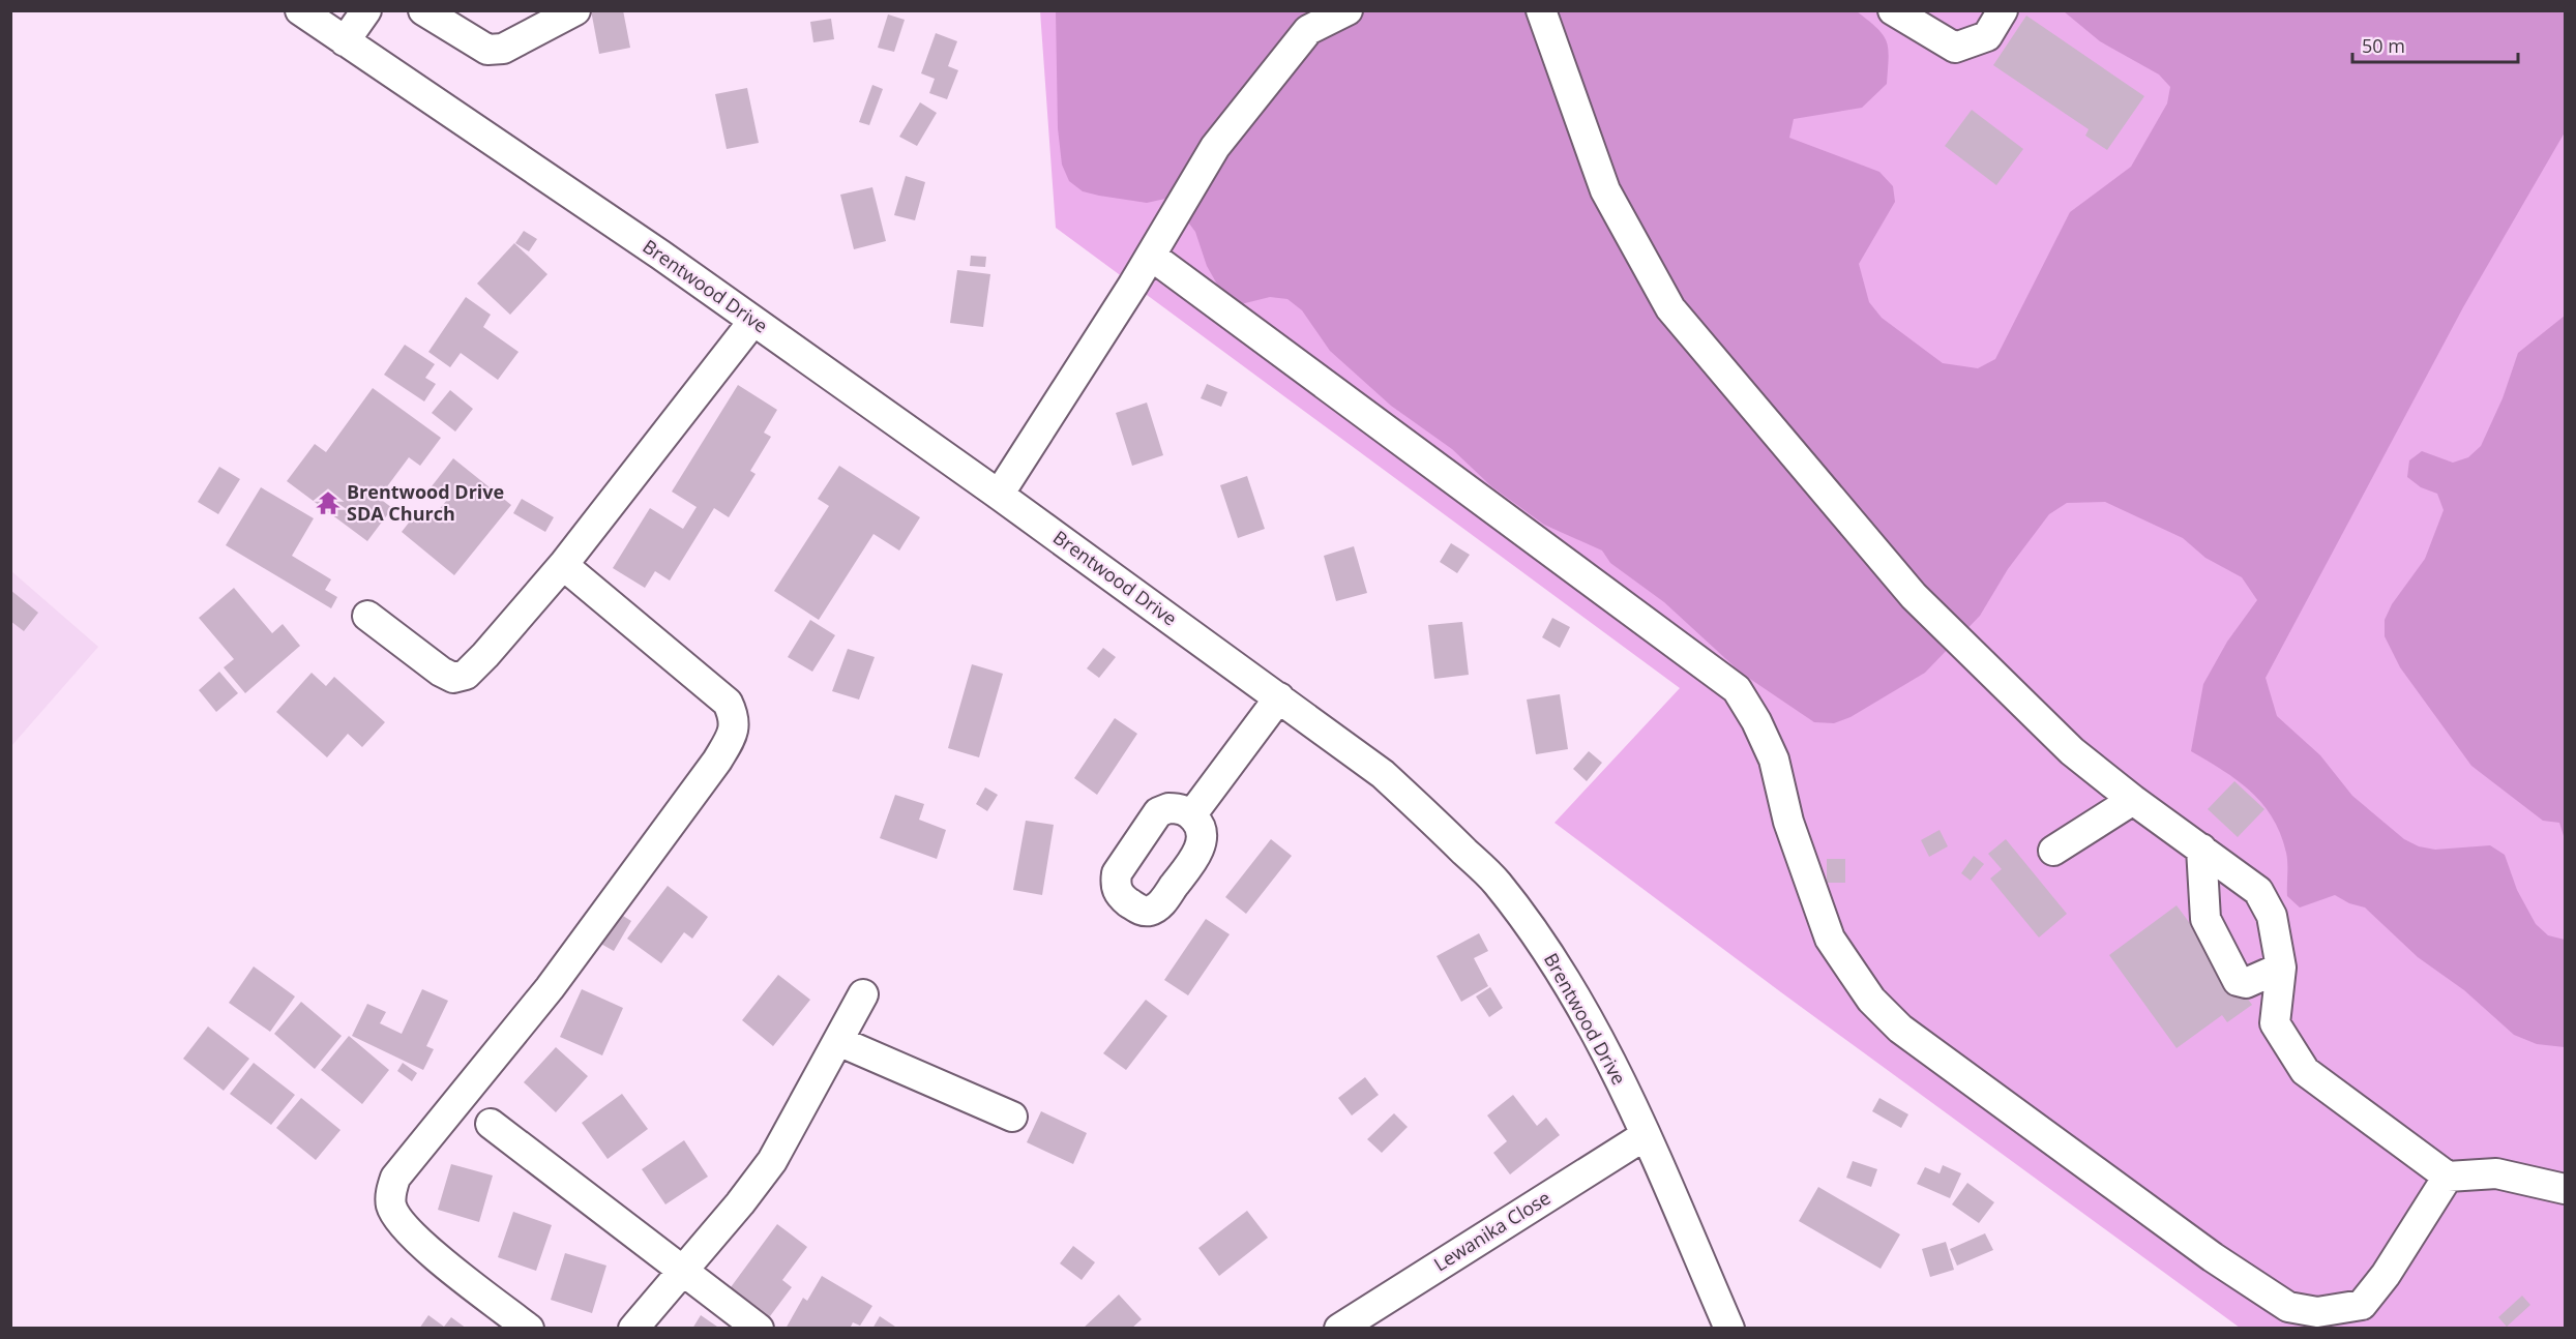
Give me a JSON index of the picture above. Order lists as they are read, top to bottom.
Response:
{
  "streets": {
    "street": ["Brentwood Drive", "Lewanika Close"]
  },
  "crossings": [
    ["Brentwood Drive", "Lewanika Close"]
  ],
  "places": {
    "temple": ["Brentwood Drive SDA Church"]
  },
  "scale_bar": "50 m"
}
